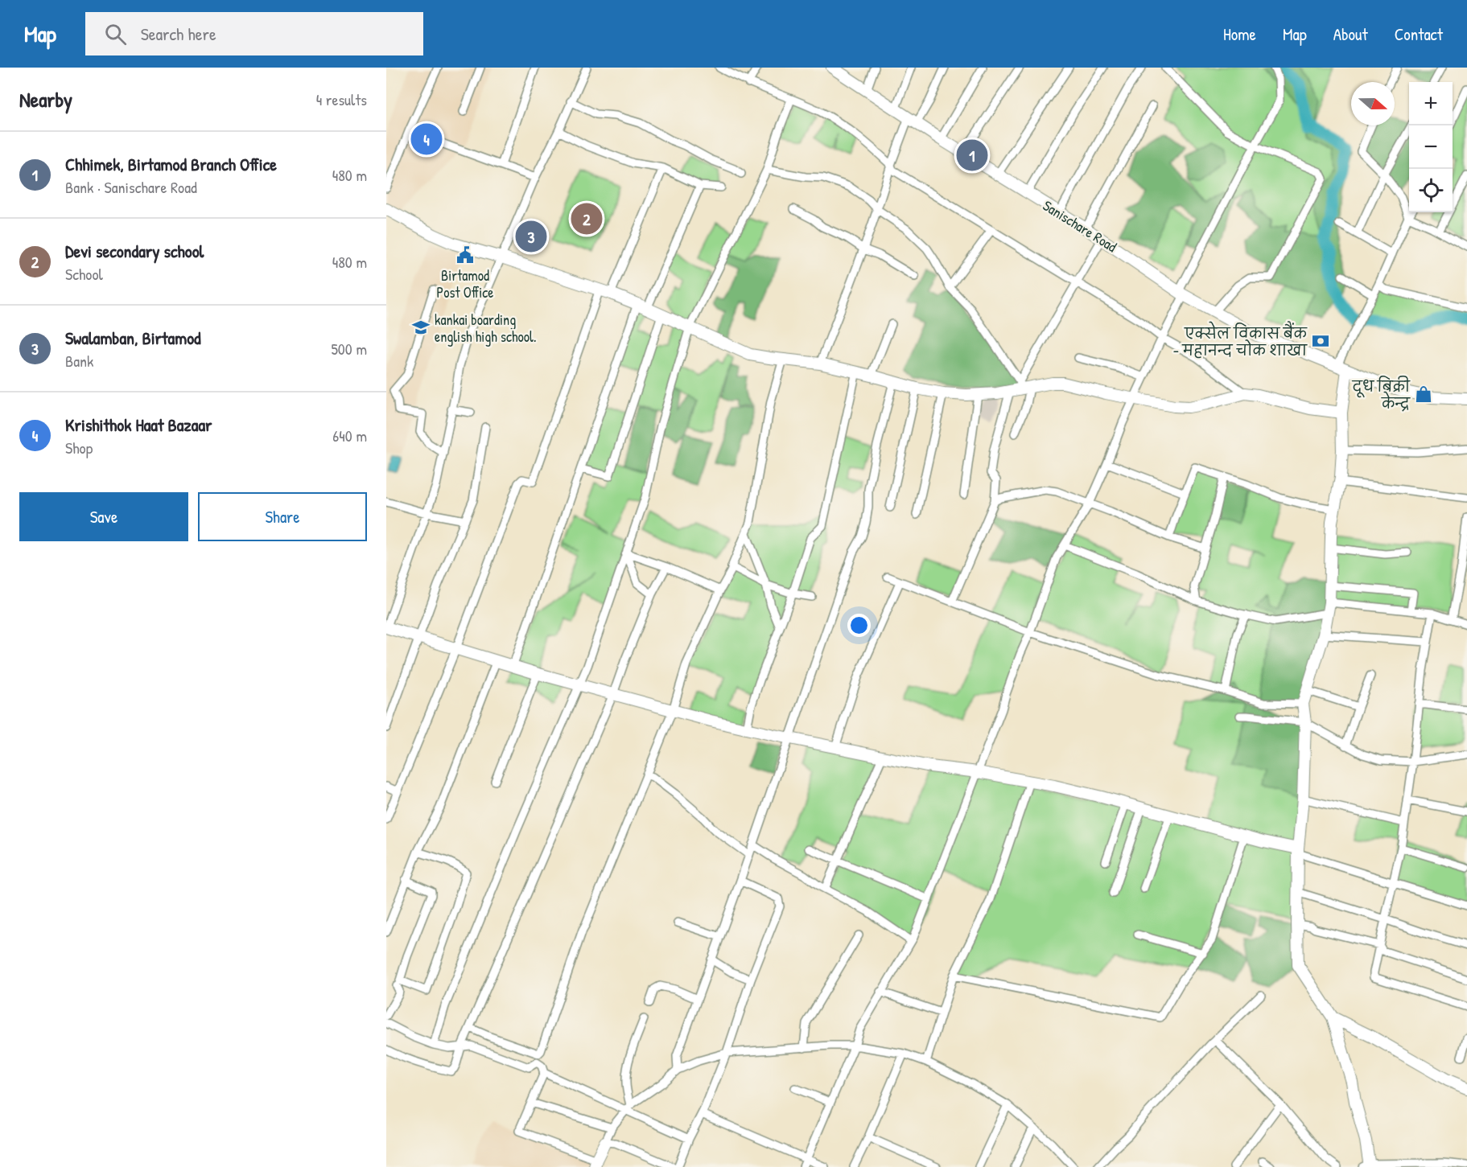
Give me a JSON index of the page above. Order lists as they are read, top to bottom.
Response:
{
  "streets": {
    "street": ["Sanischare Road"]
  },
  "places": {
    "public building": ["Birtamod Post Office"],
    "school or university": ["kankai boarding english high school."],
    "bank": ["एक्सेल विकास बैंक - महानन्द चोक शाखा"],
    "shop": ["दूध बिक्री केन्द्र"]
  },
  "north": "right",
  "page": {
    "header": "Map",
    "search": "Search here",
    "nav": [
      "Home",
      "Map",
      "About",
      "Contact"
    ],
    "heading": ["Nearby", "4 results"],
    "map_buttons": ["+", "−"],
    "pins": [
      "4",
      "1",
      "2",
      "3"
    ],
    "list": [
      {
        "mark": "1",
        "name": "Chhimek, Birtamod Branch Office",
        "note": "Bank · Sanischare Road",
        "value": "480 m"
      },
      {
        "mark": "2",
        "name": "Devi secondary school",
        "note": "School",
        "value": "480 m"
      },
      {
        "mark": "3",
        "name": "Swalamban, Birtamod",
        "note": "Bank",
        "value": "500 m"
      },
      {
        "mark": "4",
        "name": "Krishithok Haat Bazaar",
        "note": "Shop",
        "value": "640 m"
      }
    ],
    "buttons": ["Save", "Share"]
  }
}
